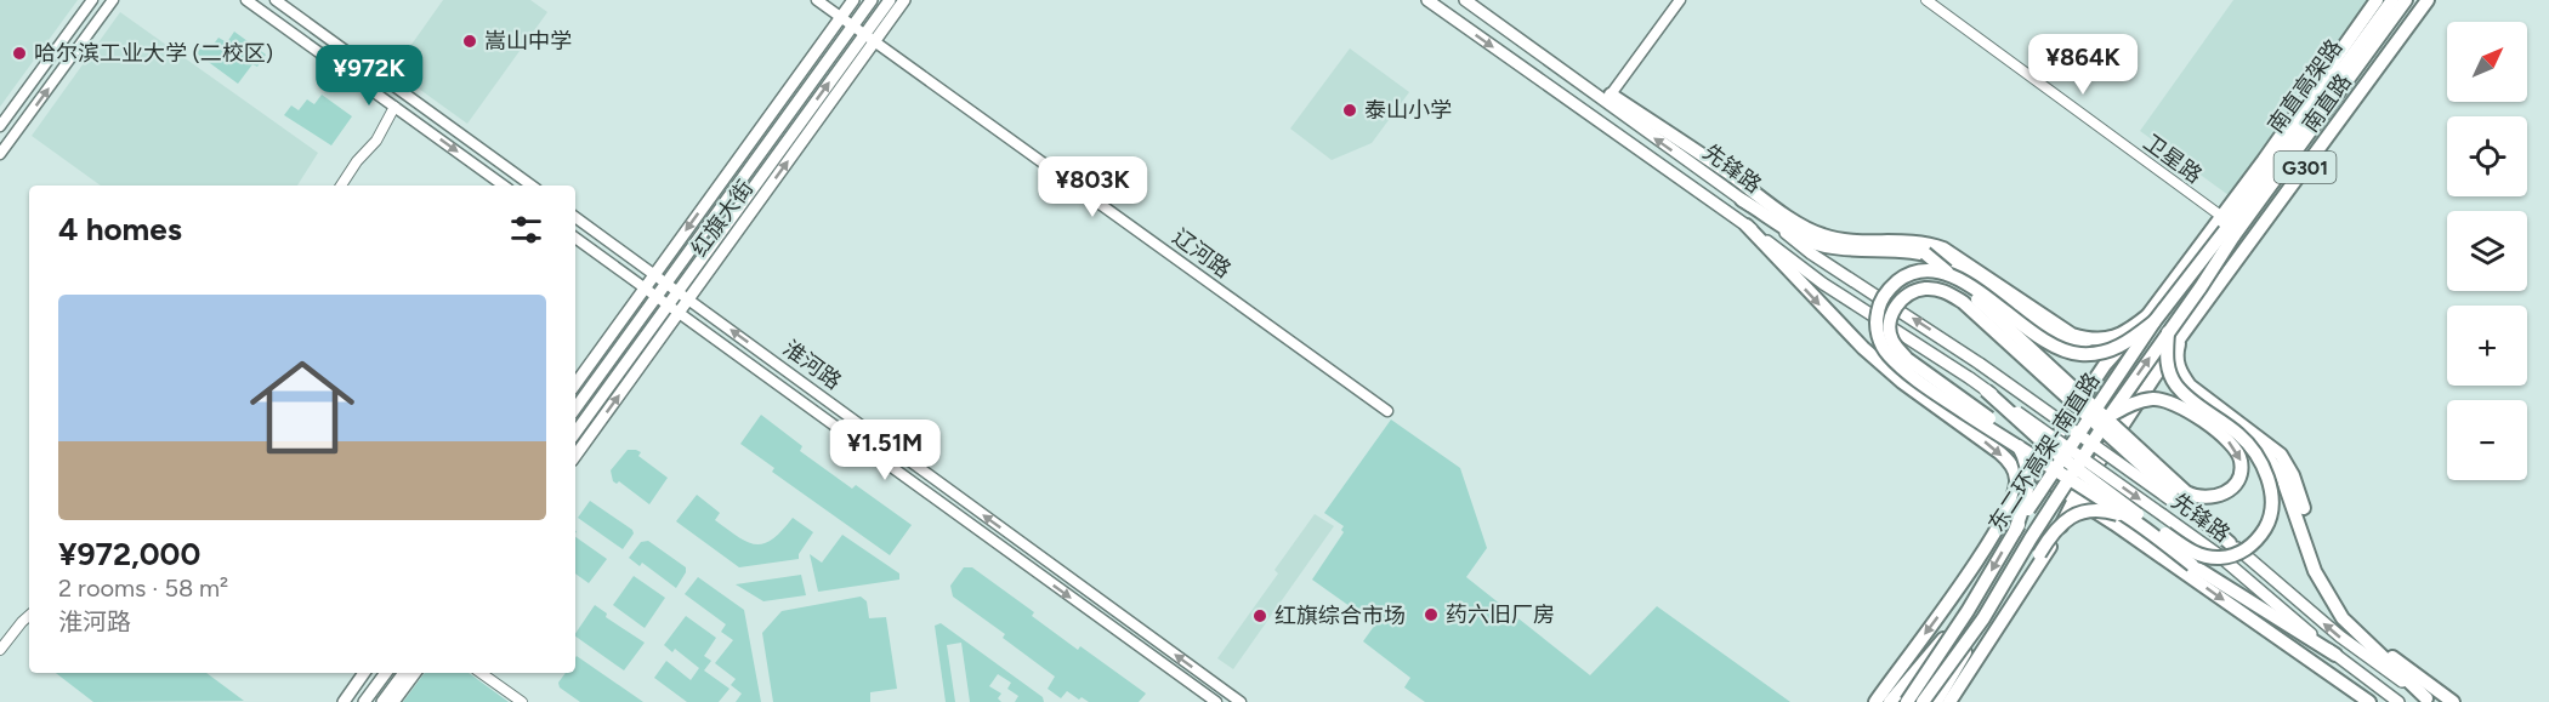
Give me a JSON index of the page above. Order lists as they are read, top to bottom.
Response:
{
  "streets": {
    "highway": [
      "南直高架路",
      "南直路",
      "G301",
      "东二环高架-南直路"
    ],
    "main road": [
      "先锋路",
      "红旗大街",
      "辽河路",
      "淮河路"
    ],
    "street": ["卫星路"]
  },
  "crossings": [
    ["南直高架路", "南直路"],
    ["南直高架路", "卫星路"],
    ["南直高架路", "东二环高架-南直路"],
    ["南直路", "卫星路"],
    ["南直路", "G301"],
    ["南直路", "东二环高架-南直路"],
    ["卫星路", "东二环高架-南直路"],
    ["G301", "东二环高架-南直路"],
    ["红旗大街", "辽河路"],
    ["红旗大街", "淮河路"]
  ],
  "places": [
    "嵩山中学",
    "哈尔滨工业大学 (二校区)",
    "泰山小学",
    "药六旧厂房",
    "红旗综合市场"
  ],
  "north": "top right",
  "page": {
    "map_buttons": ["+", "−"],
    "price": [
      "¥864K",
      "¥972K",
      "¥803K",
      "¥1.51M"
    ],
    "heading": "4 homes",
    "list": [
      {
        "name": "¥972,000",
        "note": "2 rooms · 58 m² · 淮河路"
      }
    ]
  }
}
